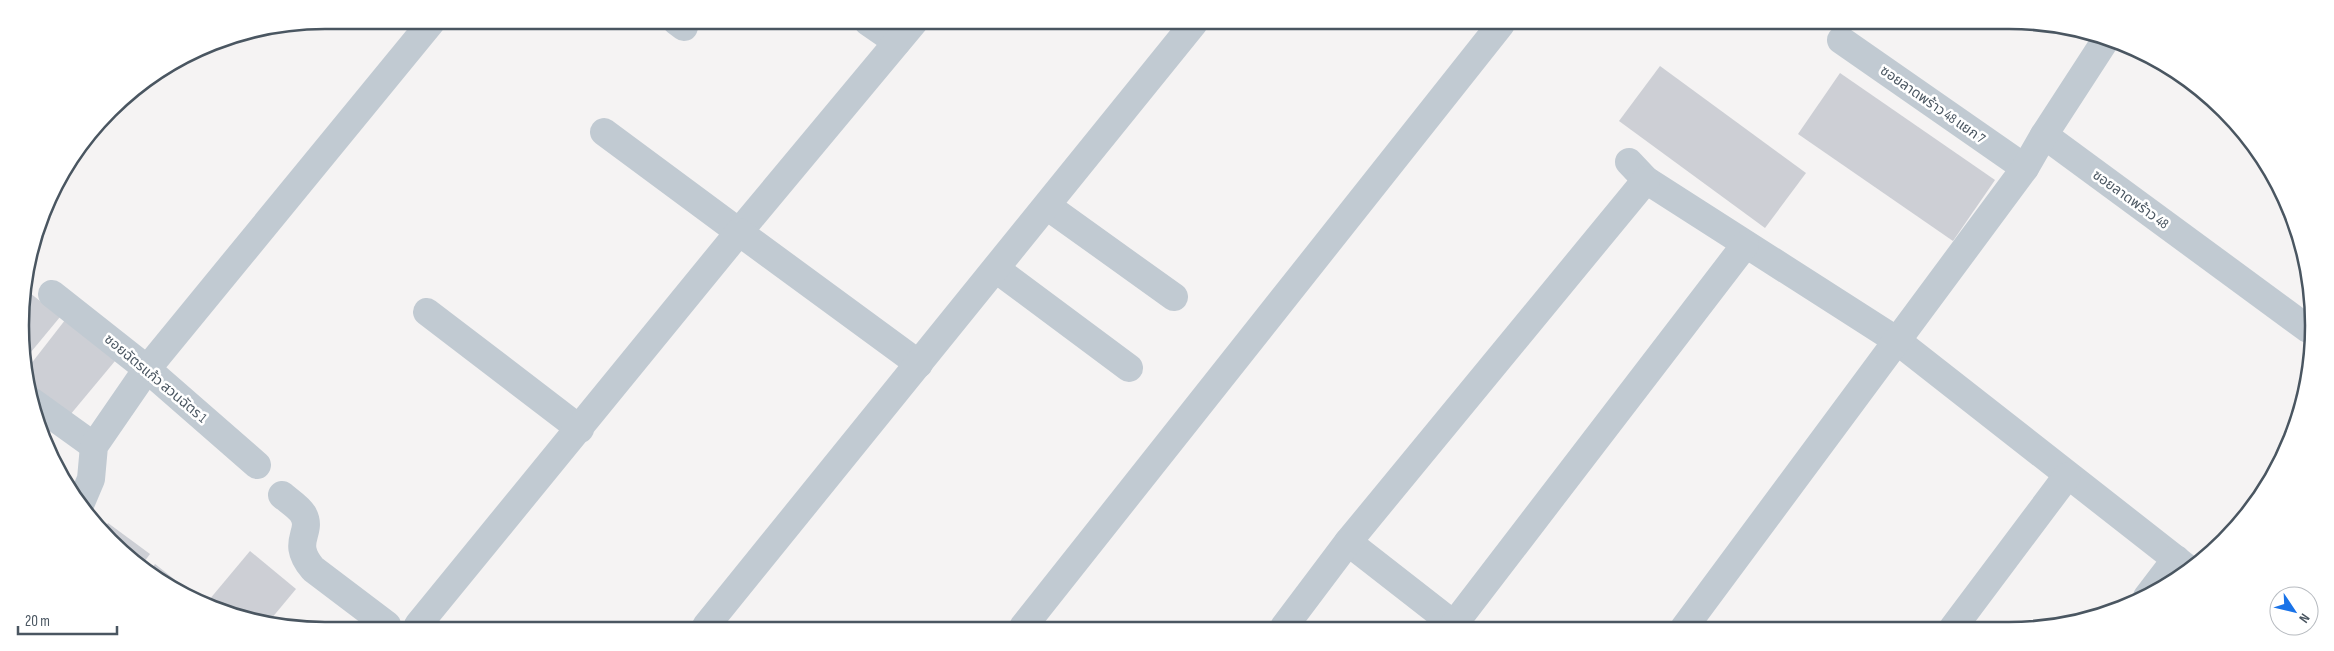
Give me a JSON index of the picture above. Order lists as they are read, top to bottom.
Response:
{
  "streets": {
    "street": ["ซอยลาดพร้าว 48 แยก 7", "ซอยลาดพร้าว 48", "ซอยฉัตรแก้ว สวนฉัตร 1"]
  },
  "scale_bar": "20 m",
  "north": "bottom right"
}
